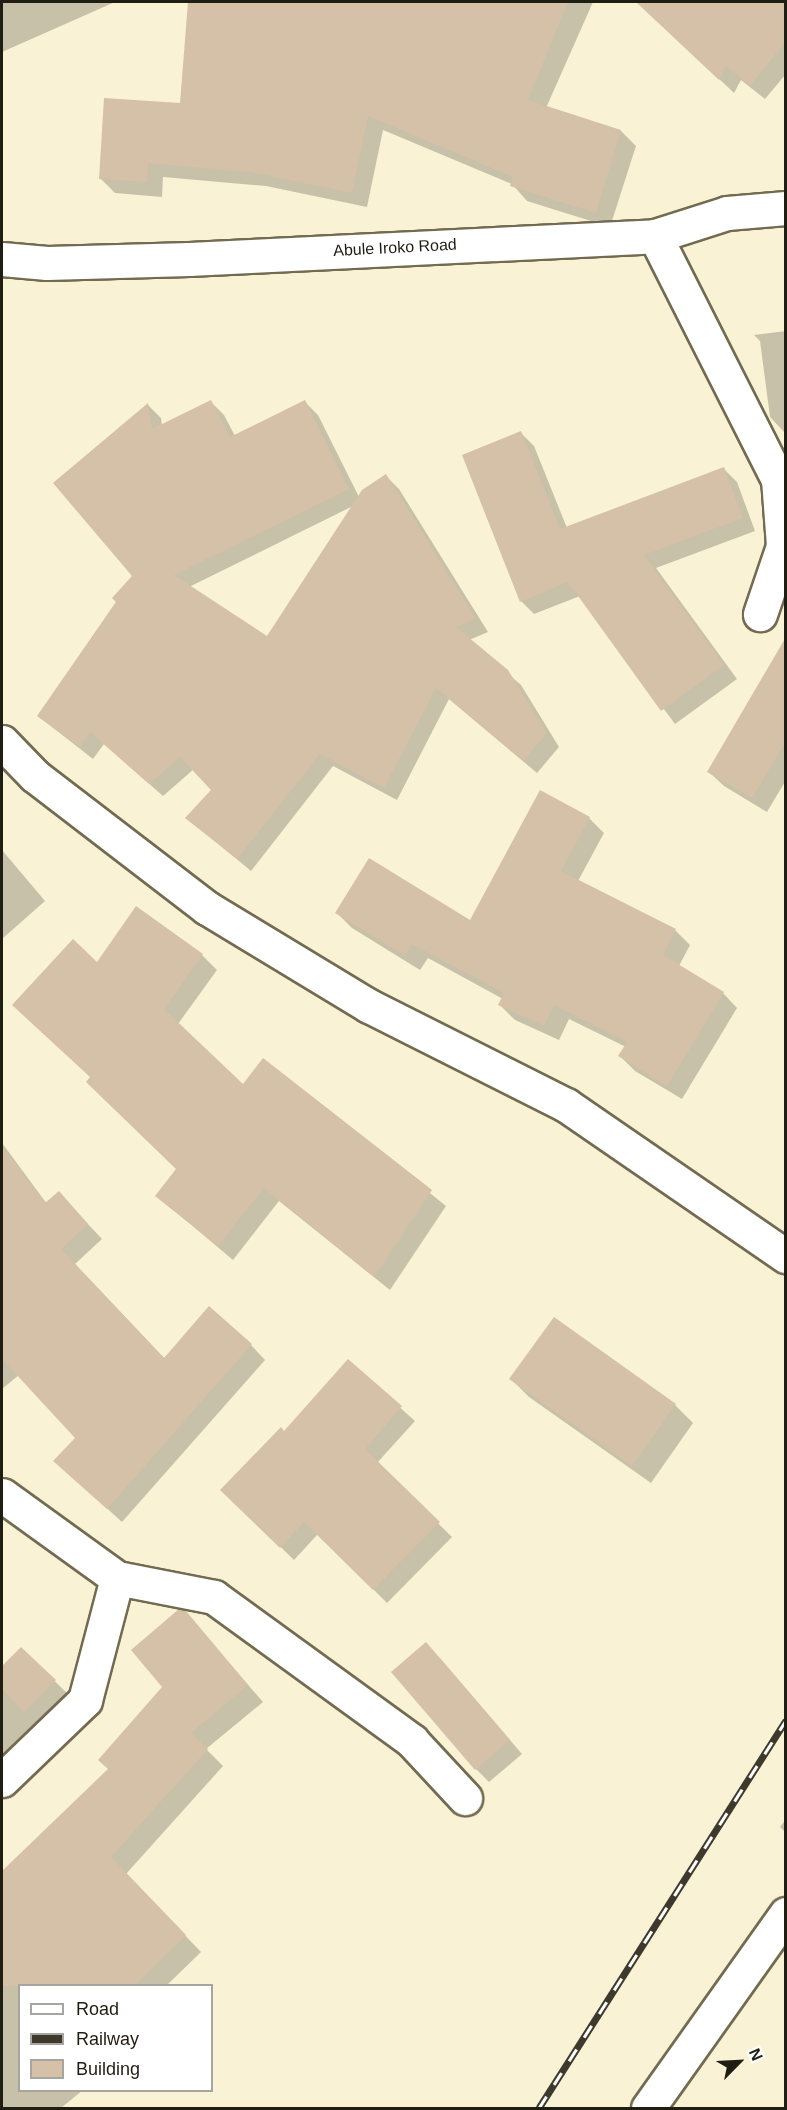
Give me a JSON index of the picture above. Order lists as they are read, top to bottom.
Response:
{
  "streets": {
    "street": ["Abule Iroko Road"]
  },
  "legend": ["Road", "Railway", "Building"],
  "north": "top right"
}
